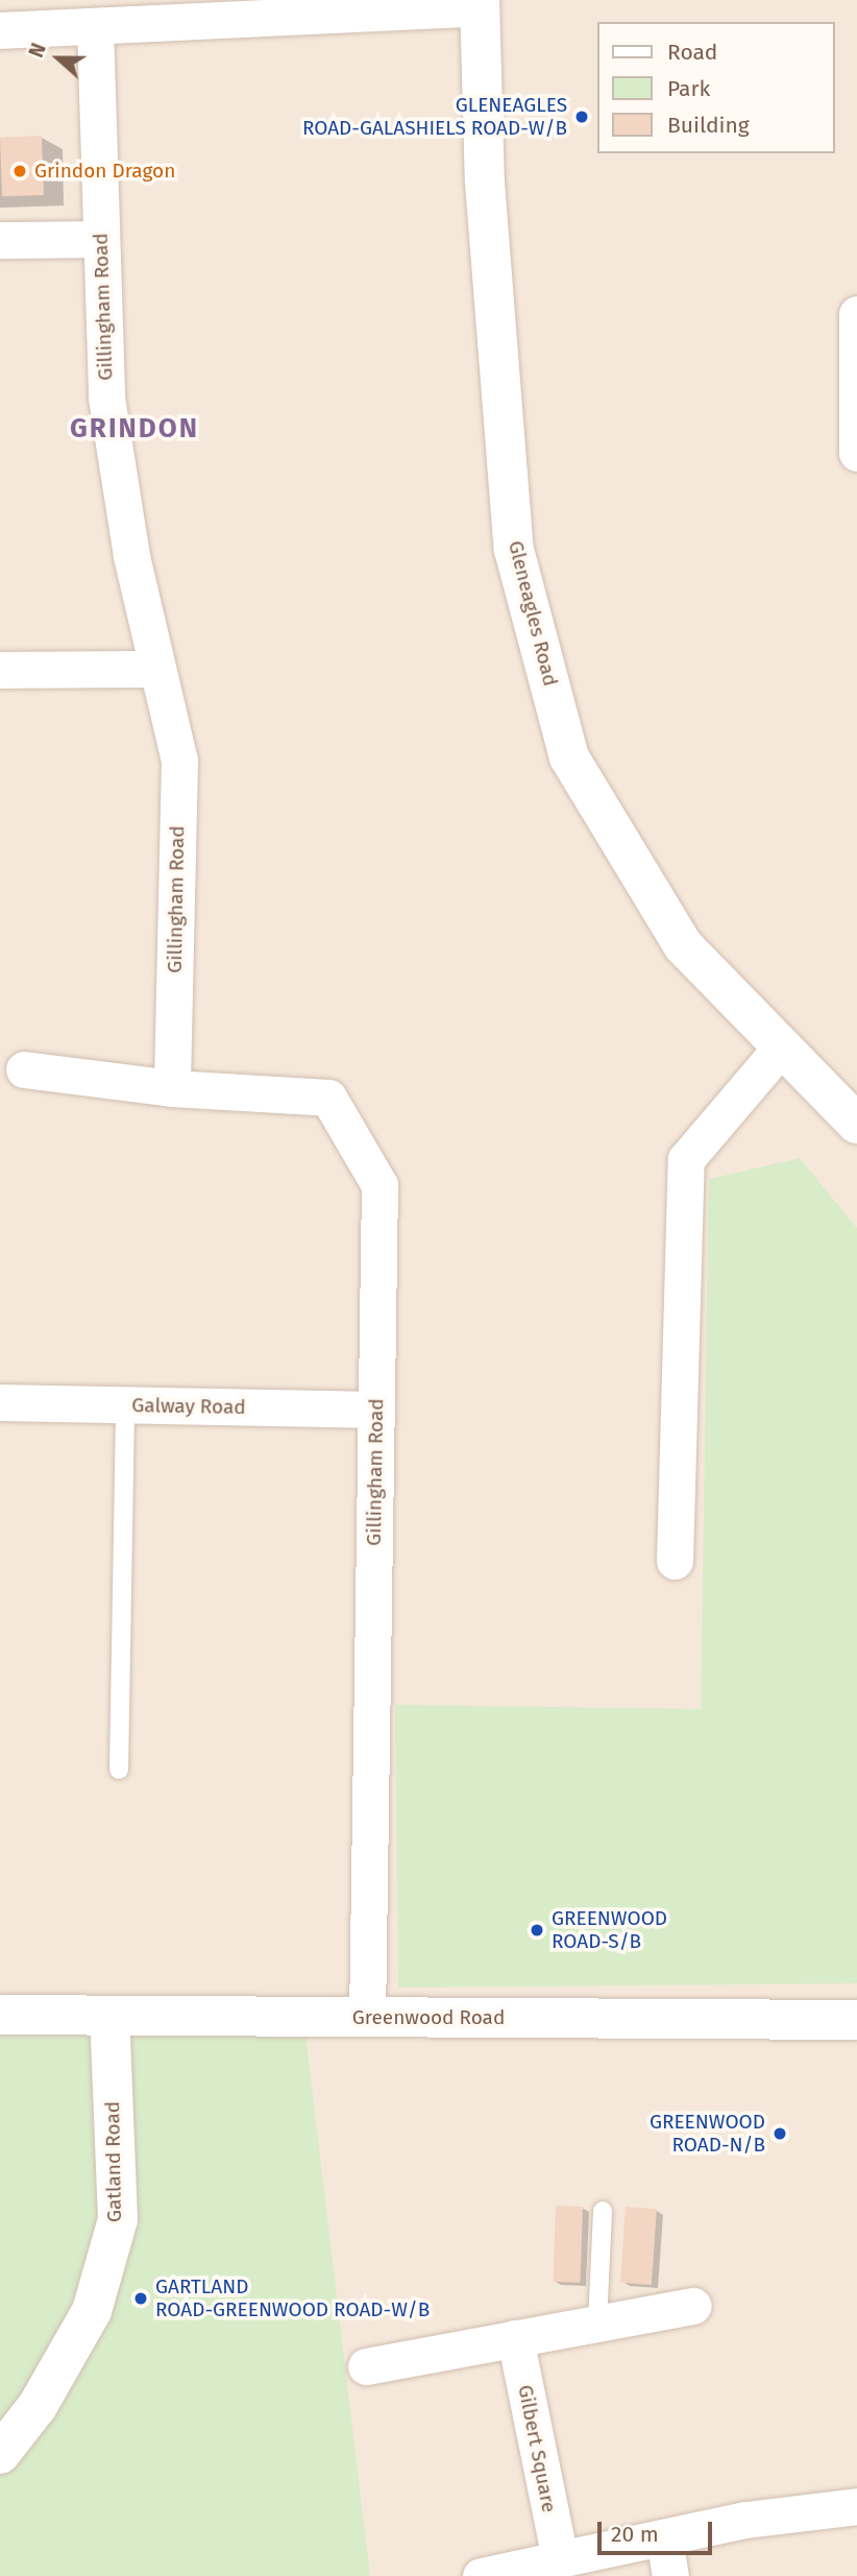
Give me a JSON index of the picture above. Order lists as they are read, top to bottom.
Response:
{
  "streets": {
    "street": [
      "Gillingham Road",
      "Gleneagles Road",
      "Galway Road",
      "Greenwood Road",
      "Gatland Road",
      "Gilbert Square"
    ]
  },
  "crossings": [
    ["Gillingham Road", "Galway Road"],
    ["Gillingham Road", "Greenwood Road"],
    ["Greenwood Road", "Gatland Road"]
  ],
  "districts": ["GRINDON"],
  "places": [
    "GLENEAGLES ROAD-GALASHIELS ROAD-W/B",
    "Grindon Dragon",
    "GREENWOOD ROAD-S/B",
    "GREENWOOD ROAD-N/B",
    "GARTLAND ROAD-GREENWOOD ROAD-W/B"
  ],
  "legend": ["Road", "Park", "Building"],
  "scale_bar": "20 m",
  "north": "left"
}
